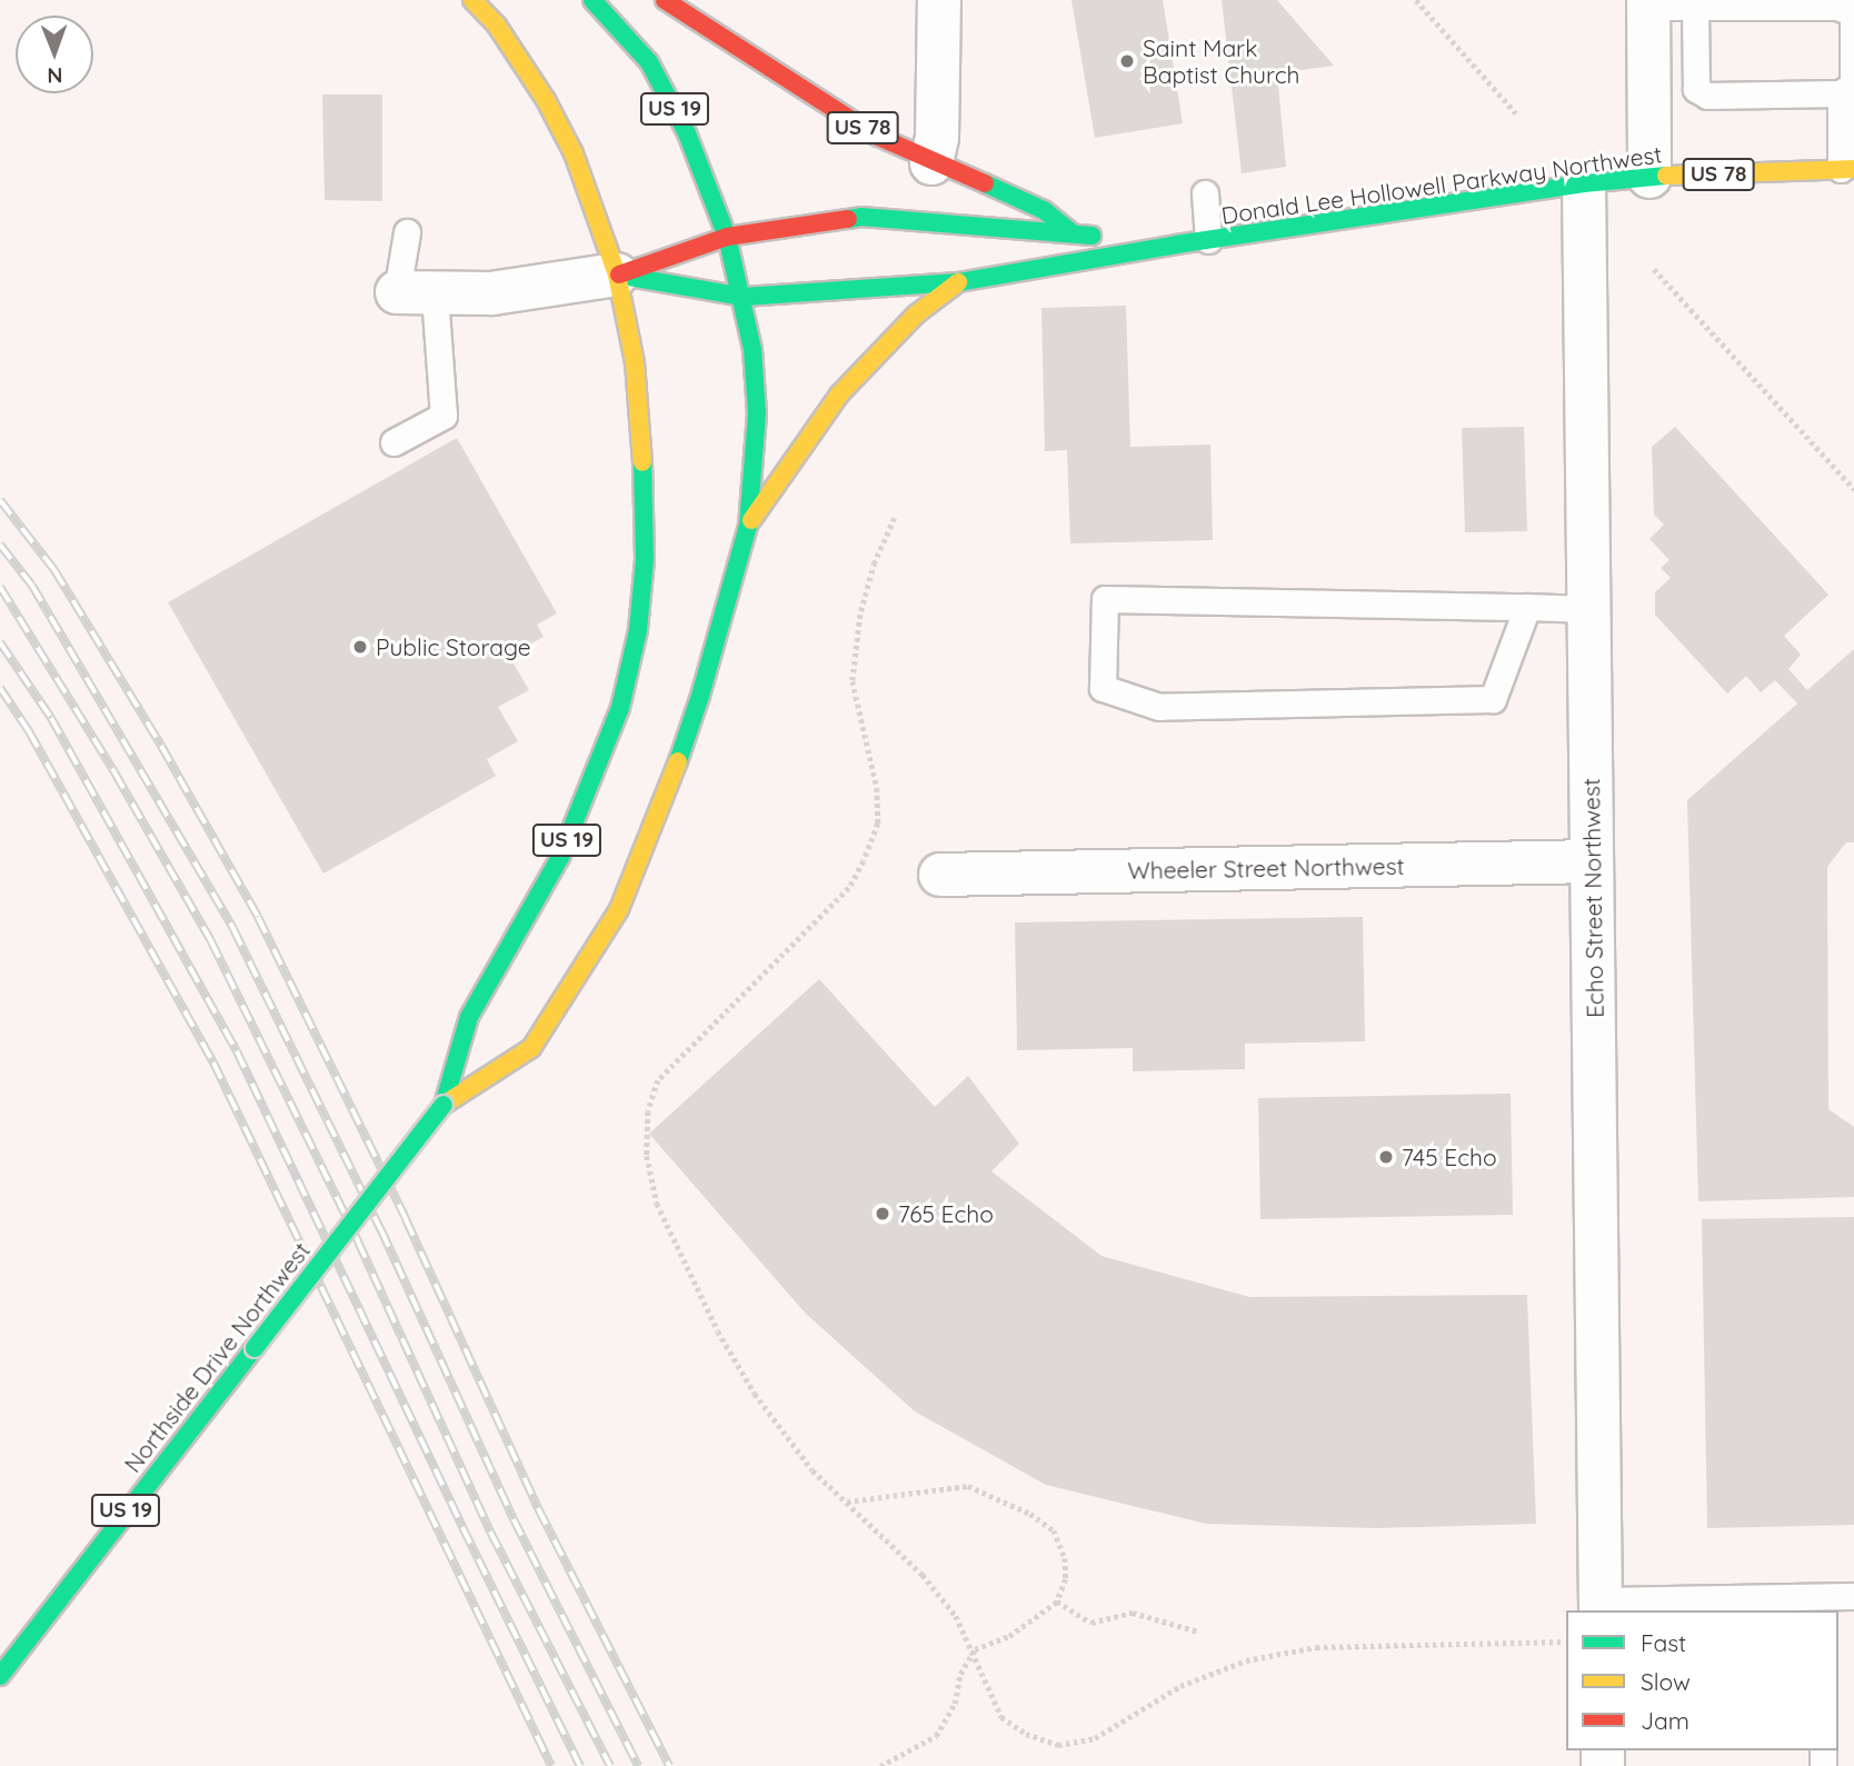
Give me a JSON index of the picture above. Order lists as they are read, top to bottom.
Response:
{
  "streets": {
    "main road": [
      "US 19",
      "US 78",
      "Donald Lee Hollowell Parkway Northwest",
      "Northside Drive Northwest"
    ],
    "street": ["Wheeler Street Northwest", "Echo Street Northwest"]
  },
  "crossings": [
    ["US 78", "Donald Lee Hollowell Parkway Northwest"],
    ["Donald Lee Hollowell Parkway Northwest", "Echo Street Northwest"],
    ["Donald Lee Hollowell Parkway Northwest", "Northside Drive Northwest"],
    ["Wheeler Street Northwest", "Echo Street Northwest"]
  ],
  "places": [
    "Saint Mark Baptist Church",
    "Public Storage",
    "745 Echo",
    "765 Echo"
  ],
  "legend": ["Fast", "Slow", "Jam"],
  "north": "bottom"
}
